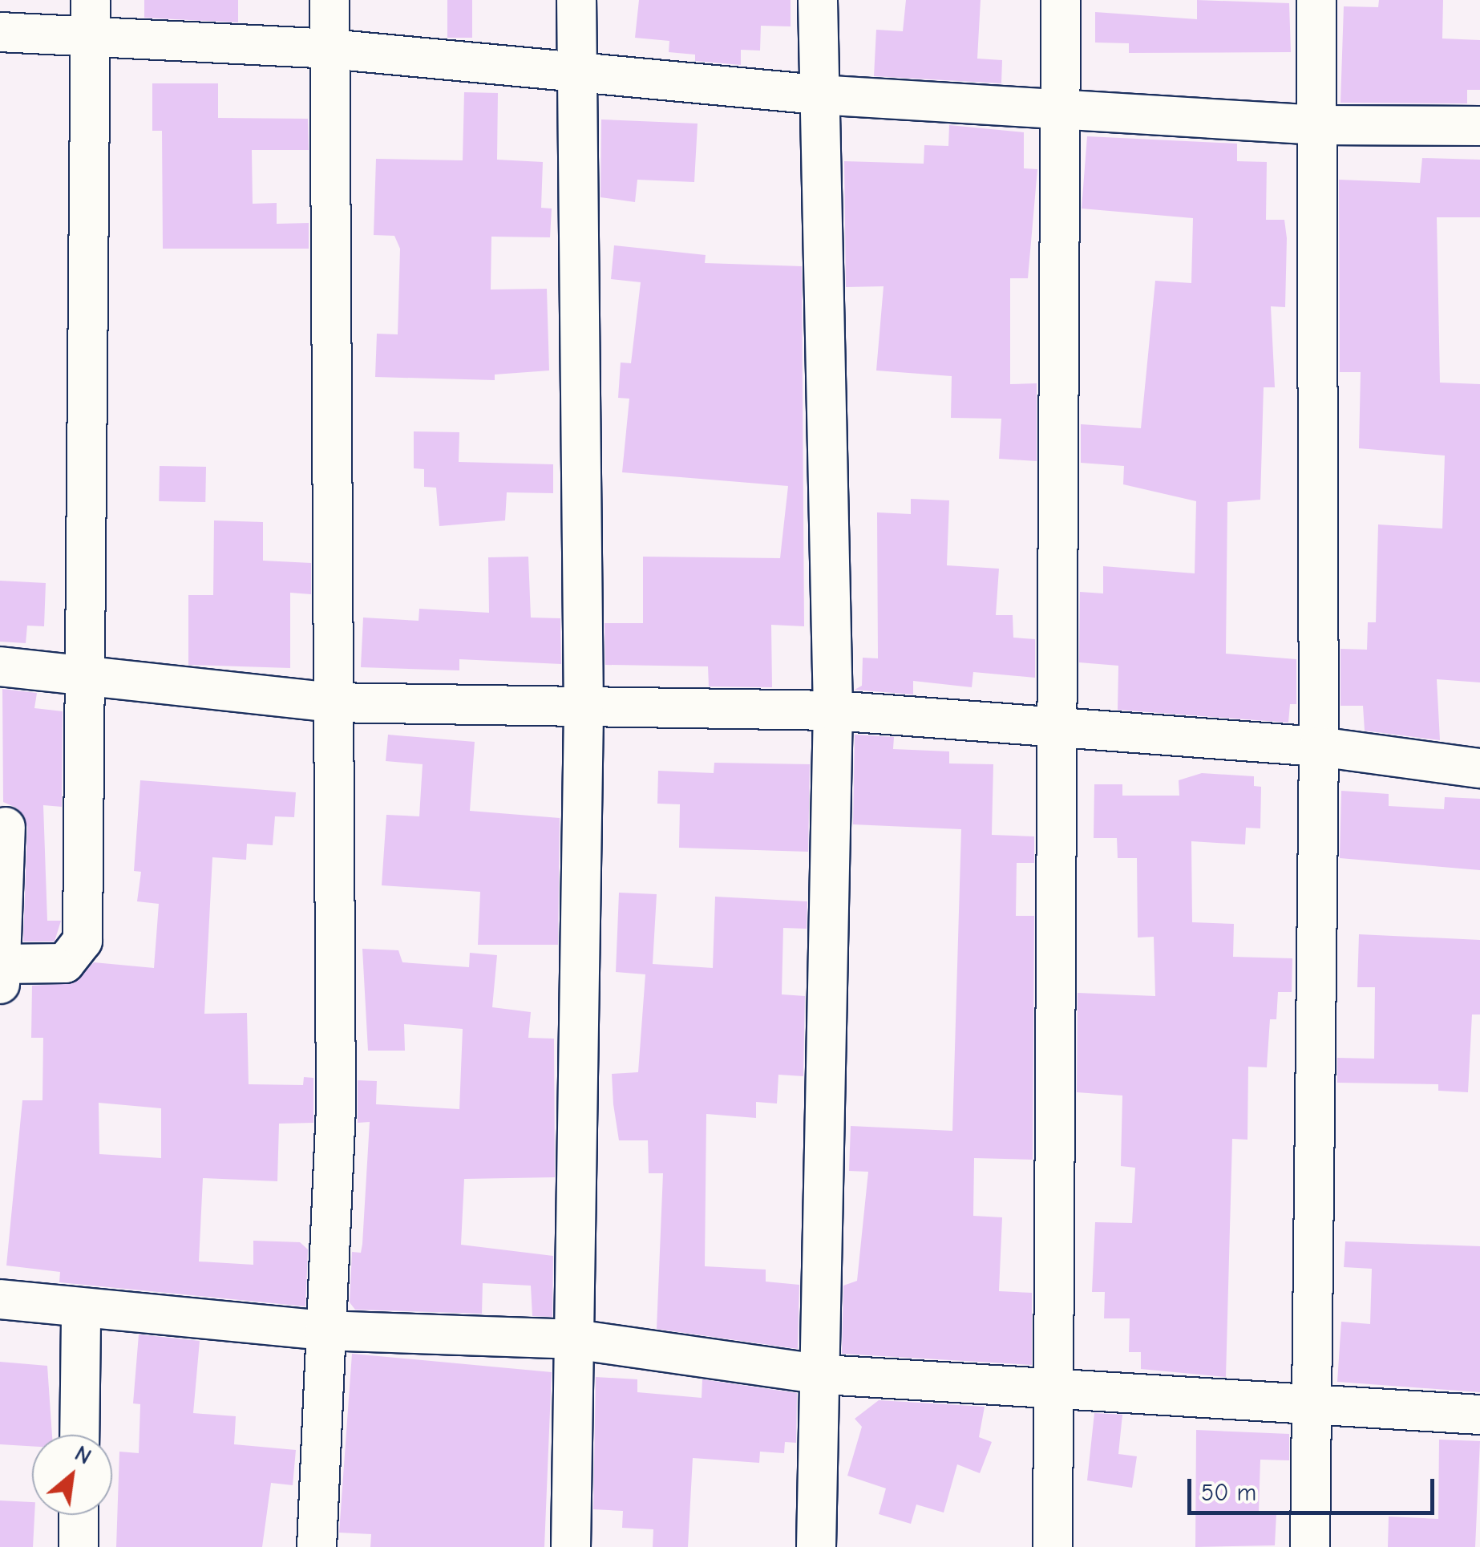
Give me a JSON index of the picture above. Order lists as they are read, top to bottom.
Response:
{
  "scale_bar": "50 m",
  "north": "top right"
}
